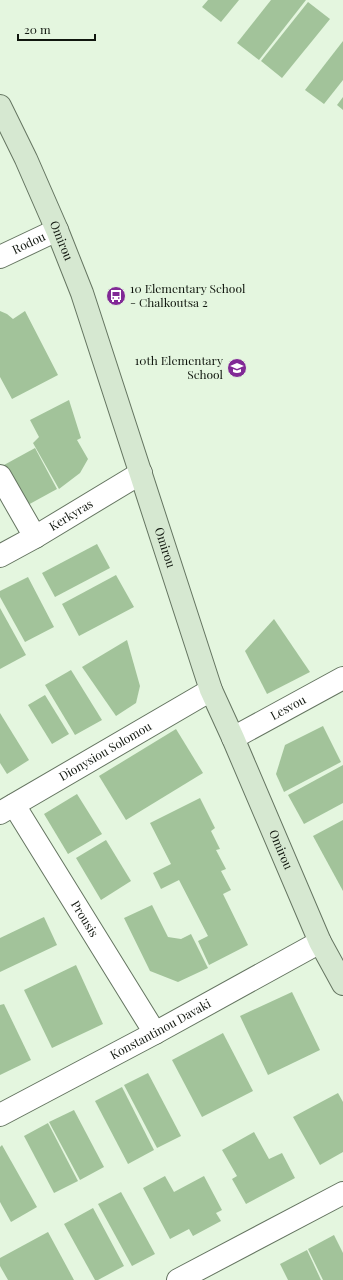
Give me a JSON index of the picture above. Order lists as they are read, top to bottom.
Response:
{
  "streets": {
    "street": [
      "Omirou",
      "Rodou",
      "Kerkyras",
      "Lesvou",
      "Dionysiou Solomou",
      "Prousis",
      "Konstantinou Davaki"
    ]
  },
  "crossings": [
    ["Omirou", "Rodou"],
    ["Omirou", "Kerkyras"],
    ["Omirou", "Lesvou"],
    ["Omirou", "Dionysiou Solomou"],
    ["Omirou", "Konstantinou Davaki"],
    ["Dionysiou Solomou", "Prousis"],
    ["Prousis", "Konstantinou Davaki"]
  ],
  "places": {
    "bus stop": ["10 Elementary School - Chalkoutsa 2"],
    "school or university": ["10th Elementary School"]
  },
  "scale_bar": "20 m"
}
